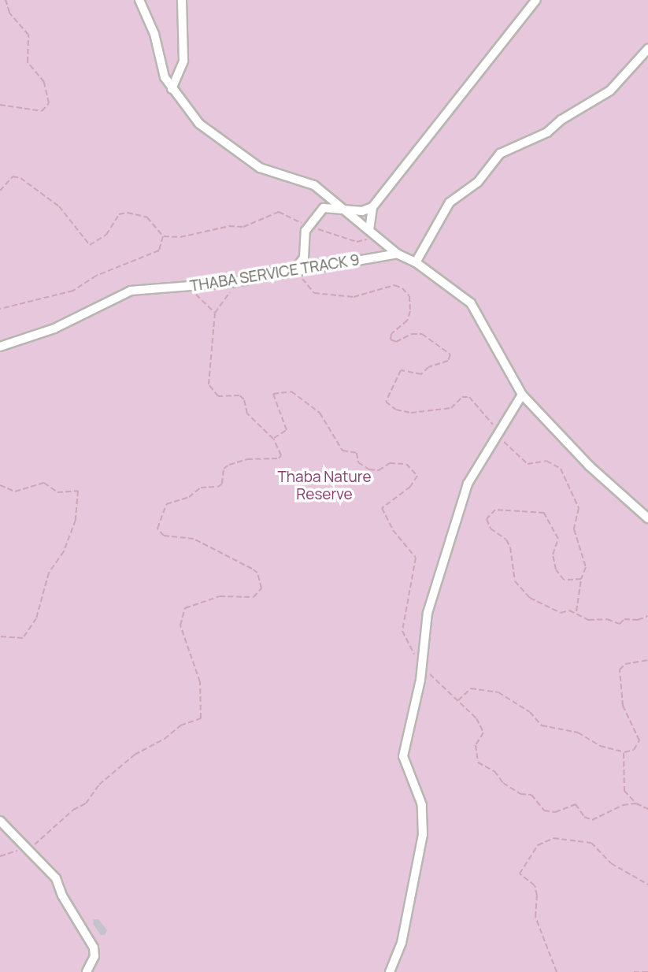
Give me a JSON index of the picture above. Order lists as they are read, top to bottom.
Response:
{
  "streets": {
    "street": ["THABA SERVICE TRACK 9"]
  },
  "parks": ["Thaba Nature Reserve"]
}
